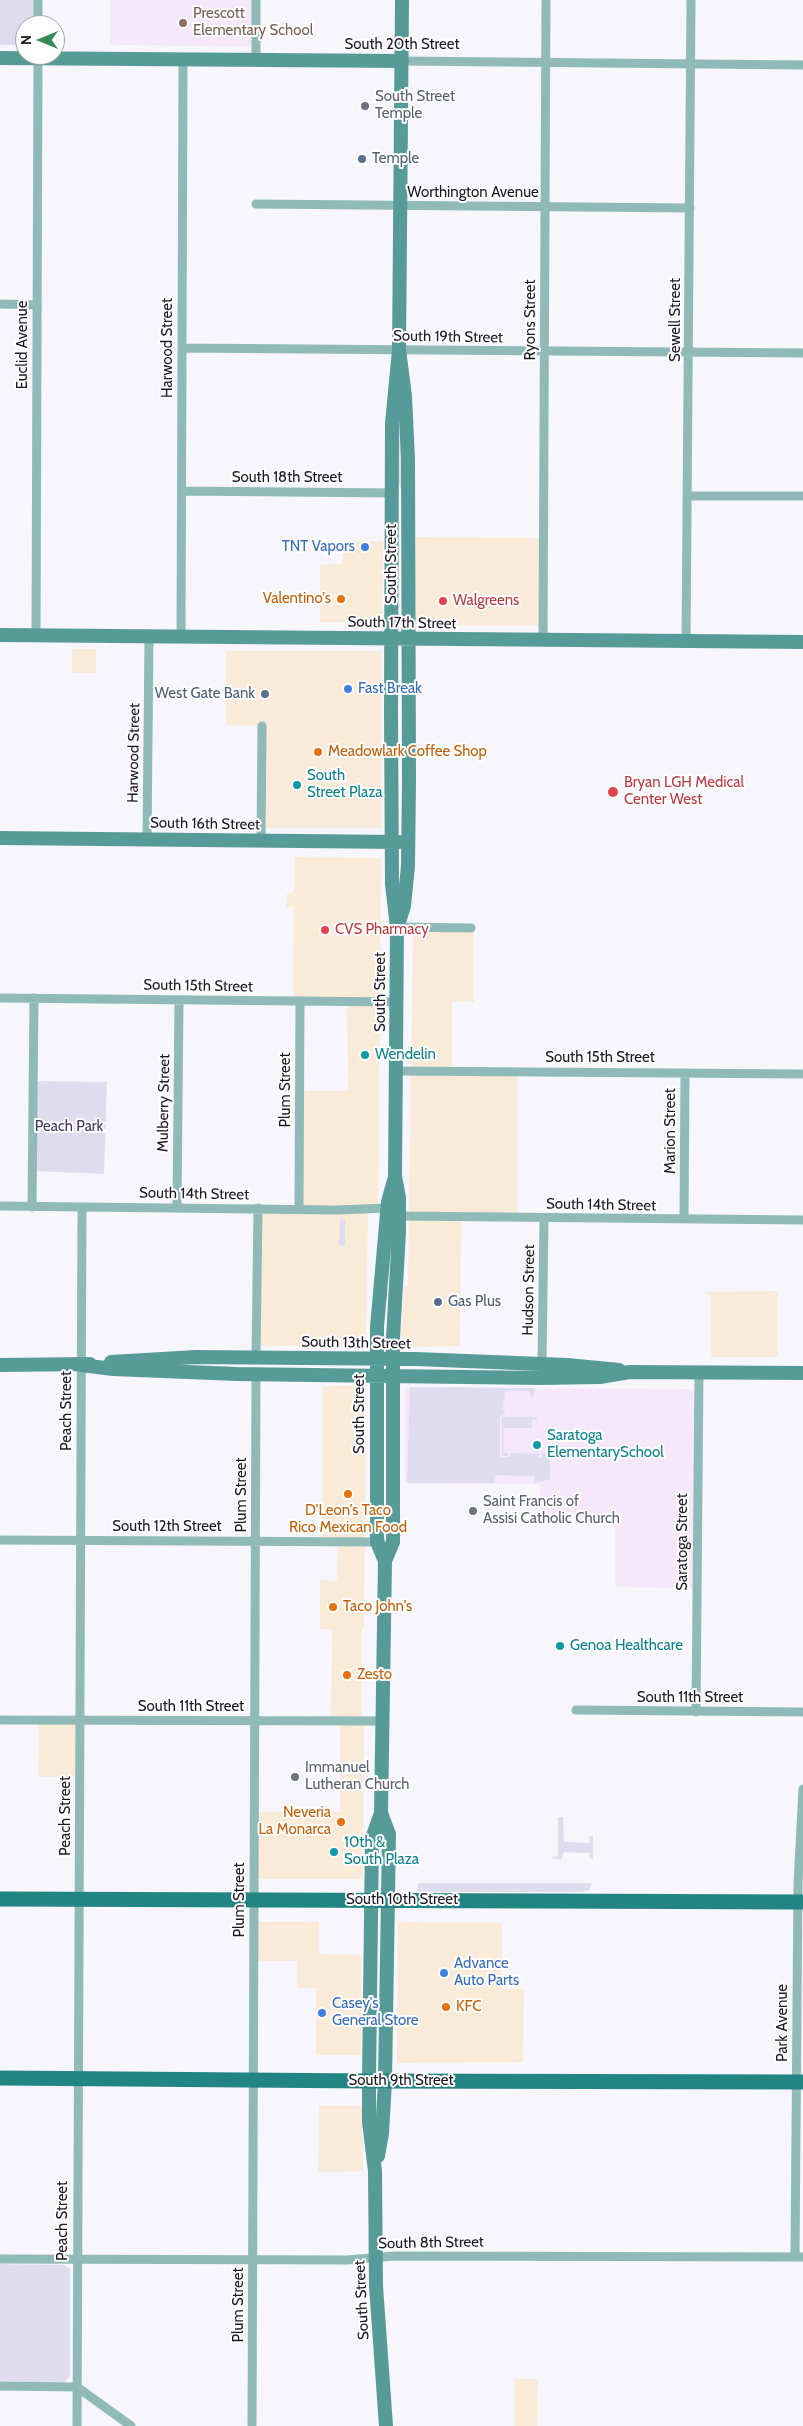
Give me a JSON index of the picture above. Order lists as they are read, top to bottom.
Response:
{
  "streets": {
    "main road": [
      "South 20th Street",
      "South Street",
      "South 17th Street",
      "South 16th Street",
      "South 13th Street",
      "South 10th Street",
      "South 9th Street"
    ],
    "street": [
      "Worthington Avenue",
      "Ryons Street",
      "Sewell Street",
      "South 19th Street",
      "Euclid Avenue",
      "Harwood Street",
      "South 18th Street",
      "South 15th Street",
      "Plum Street",
      "Mulberry Street",
      "Marion Street",
      "South 14th Street",
      "Hudson Street",
      "Peach Street",
      "South 12th Street",
      "Saratoga Street",
      "South 11th Street",
      "Park Avenue",
      "South 8th Street"
    ]
  },
  "crossings": [
    ["South 20th Street", "Ryons Street"],
    ["South 20th Street", "Sewell Street"],
    ["South 20th Street", "Harwood Street"],
    ["South 20th Street", "South Street"],
    ["Worthington Avenue", "Ryons Street"],
    ["Worthington Avenue", "Sewell Street"],
    ["Worthington Avenue", "South Street"],
    ["Ryons Street", "South 19th Street"],
    ["Ryons Street", "South 17th Street"],
    ["Sewell Street", "South 19th Street"],
    ["Sewell Street", "South 17th Street"],
    ["South 19th Street", "Harwood Street"],
    ["South 19th Street", "South Street"],
    ["Euclid Avenue", "South 17th Street"],
    ["Harwood Street", "South 18th Street"],
    ["Harwood Street", "South 17th Street"],
    ["Harwood Street", "South 16th Street"],
    ["South 18th Street", "South Street"],
    ["South Street", "South 17th Street"],
    ["South Street", "South 16th Street"],
    ["South Street", "South 15th Street"],
    ["South Street", "South 14th Street"],
    ["South Street", "South 13th Street"],
    ["South Street", "South 12th Street"],
    ["South Street", "South 11th Street"],
    ["South Street", "South 10th Street"],
    ["South Street", "South 9th Street"],
    ["South Street", "South 8th Street"],
    ["South 15th Street", "Plum Street"],
    ["South 15th Street", "Mulberry Street"],
    ["South 15th Street", "Marion Street"],
    ["Plum Street", "South 14th Street"],
    ["Plum Street", "South 13th Street"],
    ["Plum Street", "South 12th Street"],
    ["Plum Street", "South 11th Street"],
    ["Plum Street", "South 10th Street"],
    ["Plum Street", "South 9th Street"],
    ["Plum Street", "South 8th Street"],
    ["Mulberry Street", "South 14th Street"],
    ["Marion Street", "South 14th Street"],
    ["South 14th Street", "Hudson Street"],
    ["South 14th Street", "Peach Street"],
    ["Hudson Street", "South 13th Street"],
    ["South 13th Street", "Peach Street"],
    ["South 13th Street", "Saratoga Street"],
    ["Peach Street", "South 12th Street"],
    ["Peach Street", "South 11th Street"],
    ["Peach Street", "South 10th Street"],
    ["Peach Street", "South 9th Street"],
    ["Peach Street", "South 8th Street"],
    ["Saratoga Street", "South 11th Street"],
    ["South 10th Street", "Park Avenue"],
    ["Park Avenue", "South 9th Street"],
    ["Park Avenue", "South 8th Street"]
  ],
  "parks": ["Peach Park"],
  "places": [
    "Prescott Elementary School",
    "South Street Temple",
    "Temple",
    "TNT Vapors",
    "Valentino's",
    "Walgreens",
    "Fast Break",
    "West Gate Bank",
    "Meadowlark Coffee Shop",
    "South Street Plaza",
    "Bryan LGH Medical Center West",
    "CVS Pharmacy",
    "Wendelin",
    "Gas Plus",
    "Saratoga ElementarySchool",
    "D'Leon's Taco Rico Mexican Food",
    "Saint Francis of Assisi Catholic Church",
    "Taco John's",
    "Genoa Healthcare",
    "Zesto",
    "Immanuel Lutheran Church",
    "Neveria La Monarca",
    "10th & South Plaza",
    "Advance Auto Parts",
    "KFC",
    "Casey's General Store"
  ],
  "north": "left"
}
